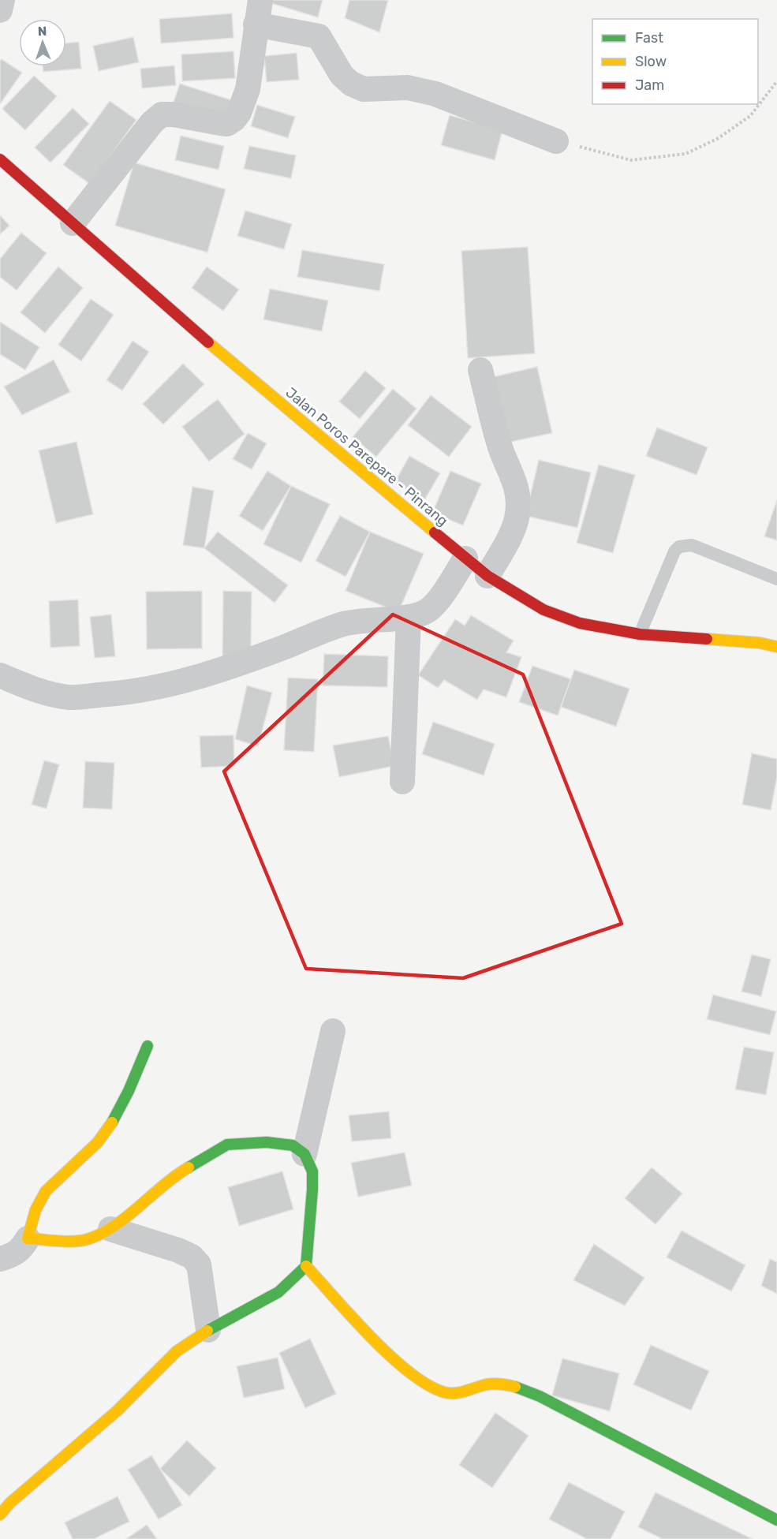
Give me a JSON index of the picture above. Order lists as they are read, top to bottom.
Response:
{
  "streets": {
    "main road": ["Jalan Poros Parepare - Pinrang"]
  },
  "legend": ["Fast", "Slow", "Jam"],
  "north": "top"
}
